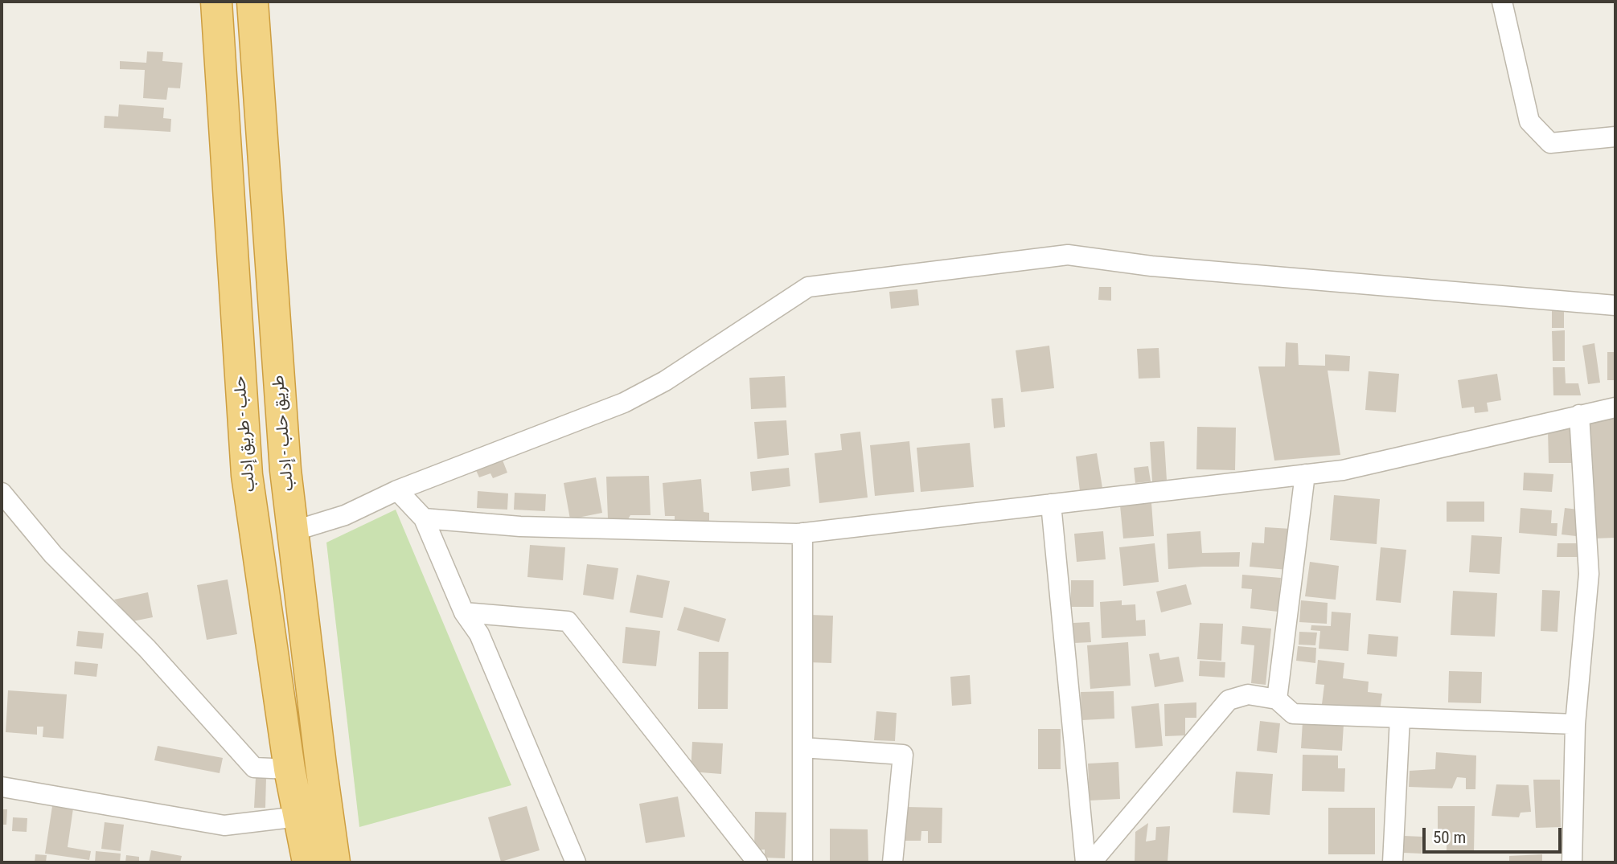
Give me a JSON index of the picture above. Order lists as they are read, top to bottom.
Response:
{
  "streets": {
    "highway": ["طريق حلب - إدلب", "حلب - طريق إدلب"]
  },
  "scale_bar": "50 m"
}
